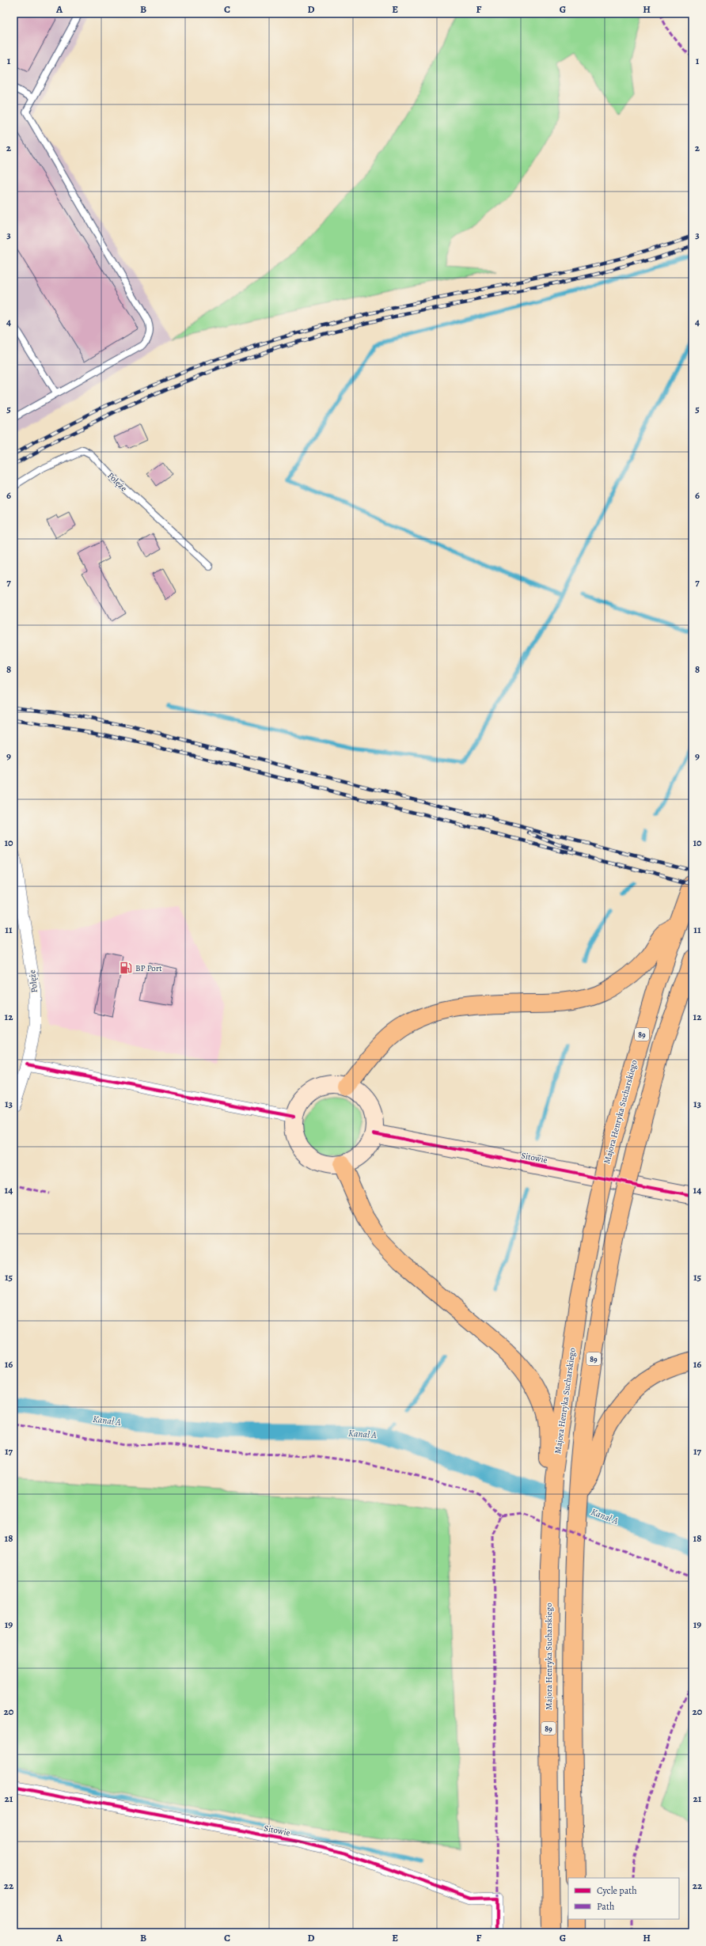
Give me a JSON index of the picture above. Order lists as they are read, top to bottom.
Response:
{
  "streets": {
    "highway": ["89", "Majora Henryka Sucharskiego"],
    "street": ["Połęże", "Sitowie"]
  },
  "water": ["Kanał A"],
  "places": {
    "fuel station": ["BP Port"]
  },
  "legend": ["Cycle path", "Path"],
  "grid": {
    "columns": [
      "A",
      "B",
      "C",
      "D",
      "E",
      "F",
      "G",
      "H"
    ],
    "rows": [
      "1",
      "2",
      "3",
      "4",
      "5",
      "6",
      "7",
      "8",
      "9",
      "10",
      "11",
      "12",
      "13",
      "14",
      "15",
      "16",
      "17",
      "18",
      "19",
      "20",
      "21",
      "22"
    ]
  }
}
